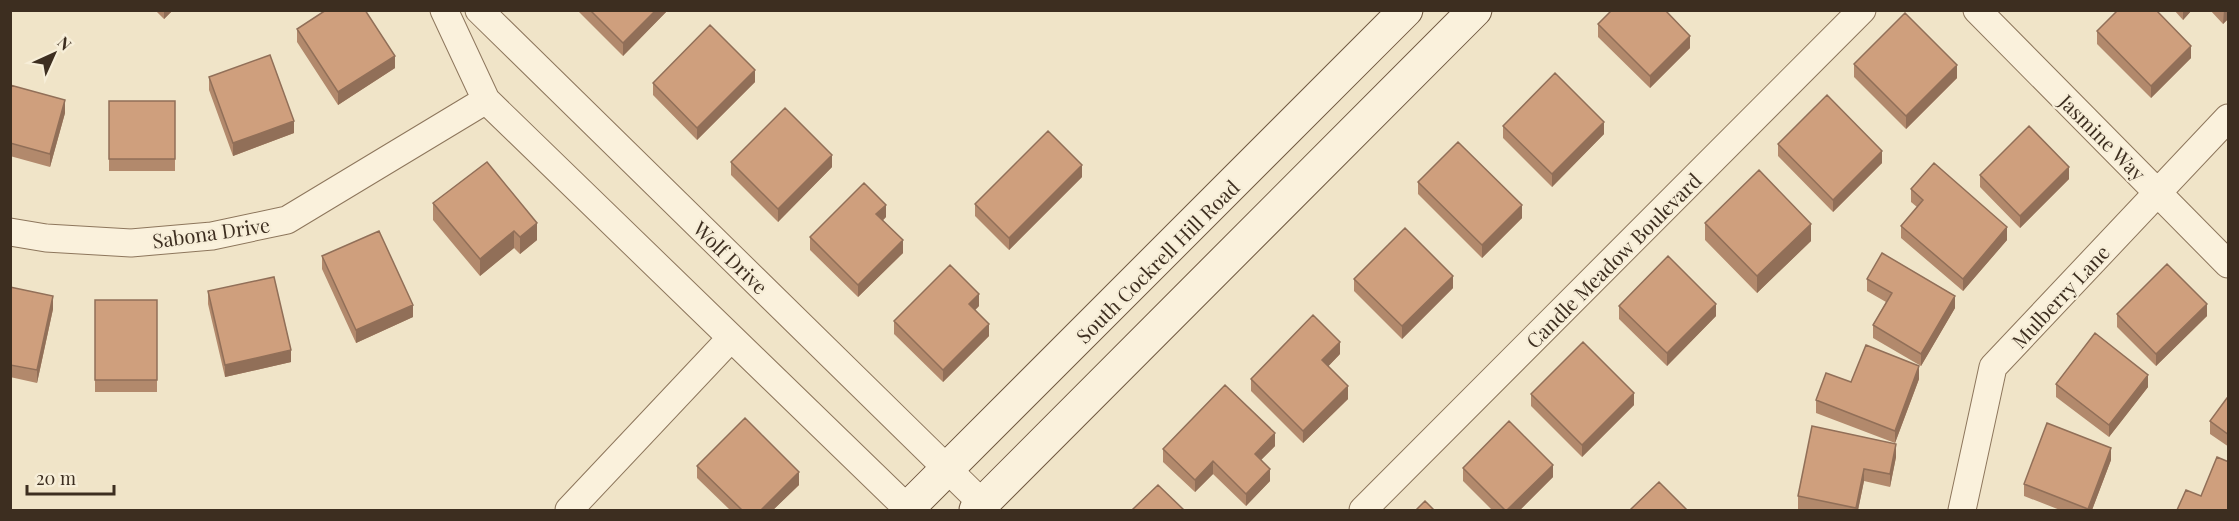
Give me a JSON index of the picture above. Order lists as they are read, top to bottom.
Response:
{
  "streets": {
    "main road": ["South Cockrell Hill Road"],
    "street": [
      "Jasmine Way",
      "Sabona Drive",
      "Wolf Drive",
      "Candle Meadow Boulevard",
      "Mulberry Lane"
    ]
  },
  "crossings": [
    ["Jasmine Way", "Mulberry Lane"],
    ["Wolf Drive", "South Cockrell Hill Road"]
  ],
  "scale_bar": "20 m",
  "north": "top right"
}
